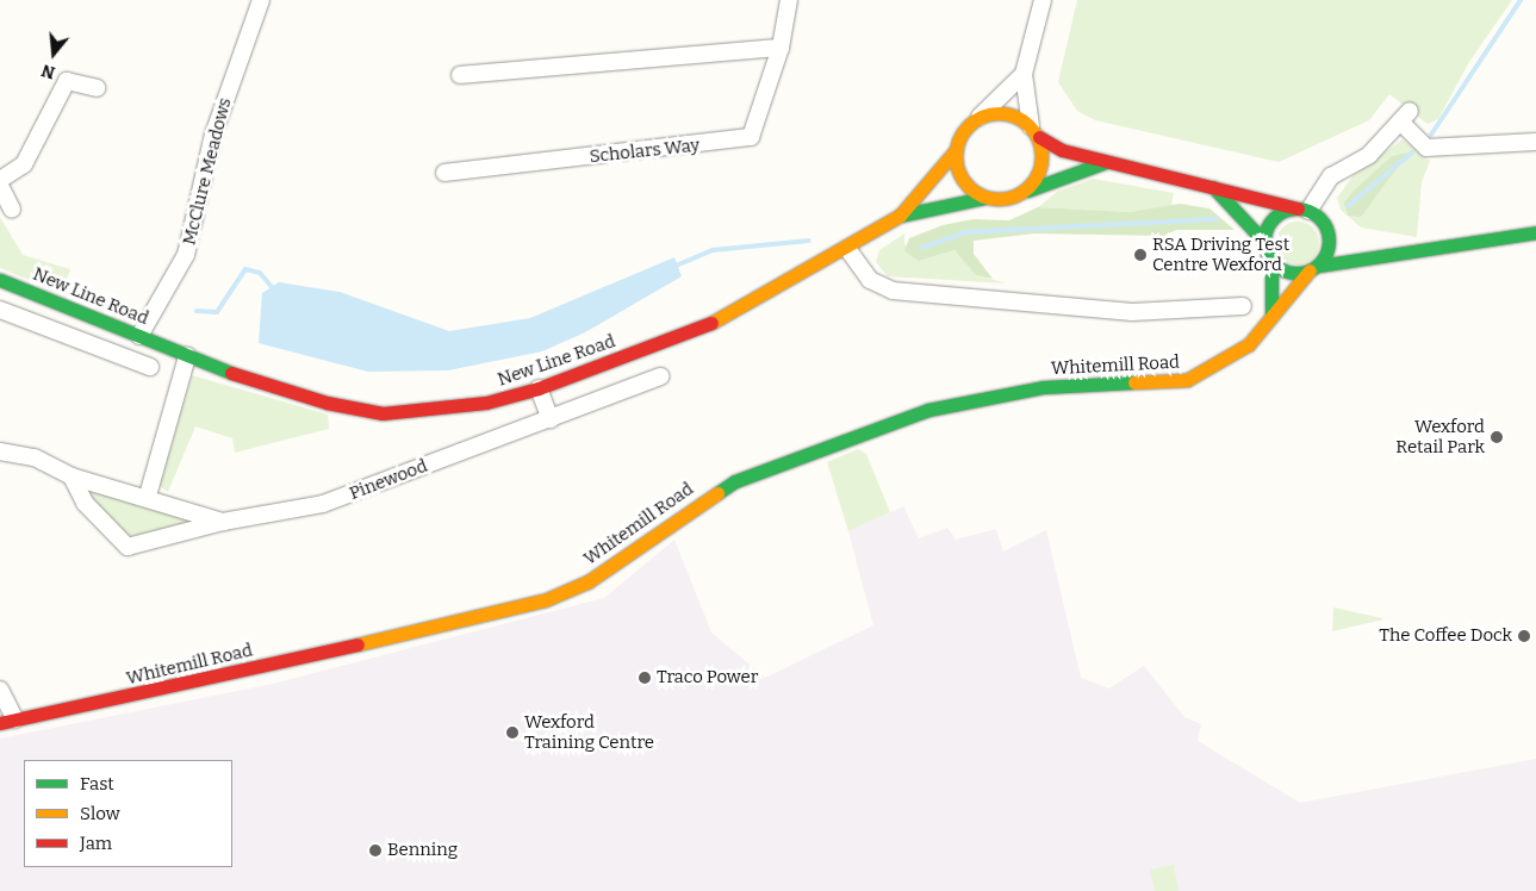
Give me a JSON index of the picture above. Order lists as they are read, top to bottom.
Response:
{
  "streets": {
    "main road": ["New Line Road", "Whitemill Road"],
    "street": ["Scholars Way", "McClure Meadows", "Pinewood"]
  },
  "crossings": [
    ["McClure Meadows", "New Line Road"]
  ],
  "places": [
    "RSA Driving Test Centre Wexford",
    "Wexford Retail Park",
    "The Coffee Dock",
    "Traco Power",
    "Wexford Training Centre",
    "Benning"
  ],
  "legend": ["Fast", "Slow", "Jam"],
  "north": "bottom"
}
